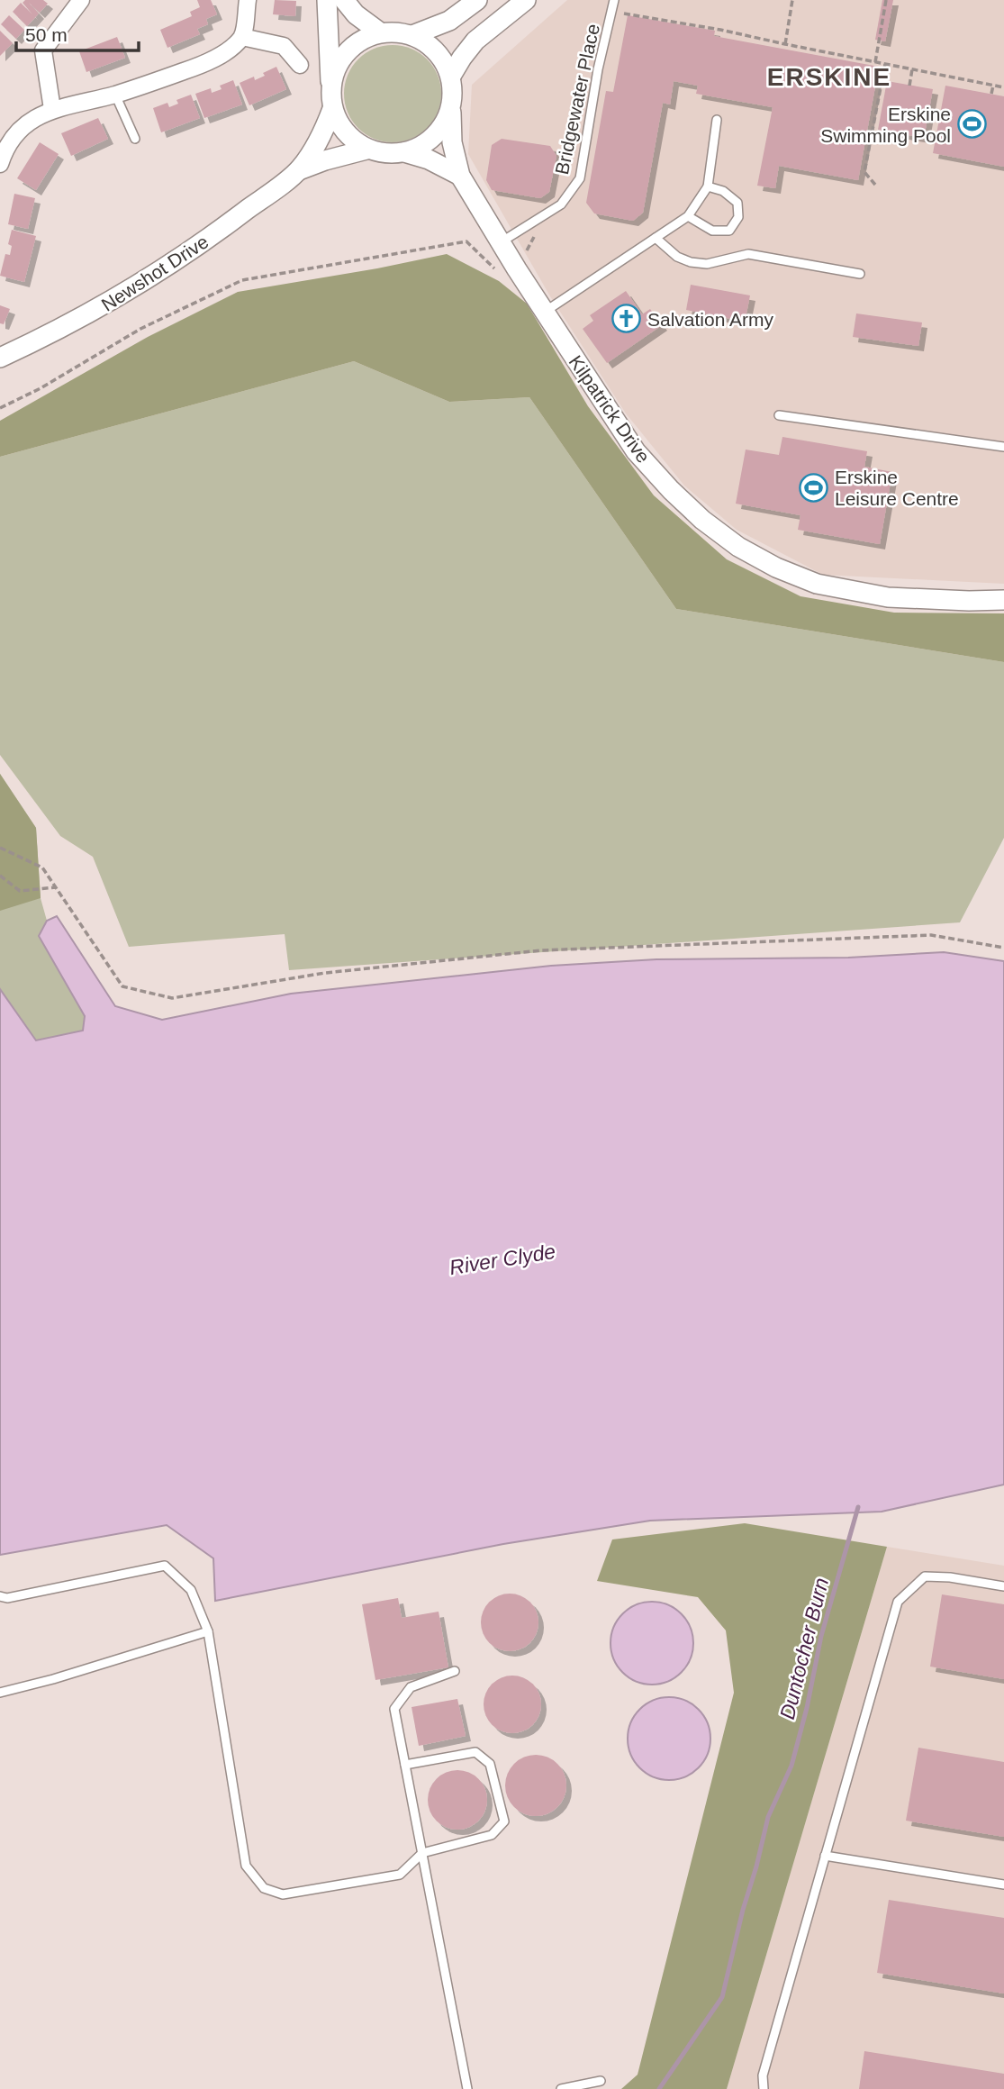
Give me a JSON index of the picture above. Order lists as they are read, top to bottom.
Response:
{
  "streets": {
    "street": ["Newshot Drive", "Kilpatrick Drive"],
    "lane": ["Bridgewater Place"]
  },
  "crossings": [
    ["Bridgewater Place", "Kilpatrick Drive"],
    ["Newshot Drive", "Kilpatrick Drive"]
  ],
  "districts": ["ERSKINE"],
  "water": ["River Clyde", "Duntocher Burn"],
  "places": {
    "sports": ["Erskine Swimming Pool", "Erskine Leisure Centre"],
    "church": ["Salvation Army"]
  },
  "scale_bar": "50 m"
}
